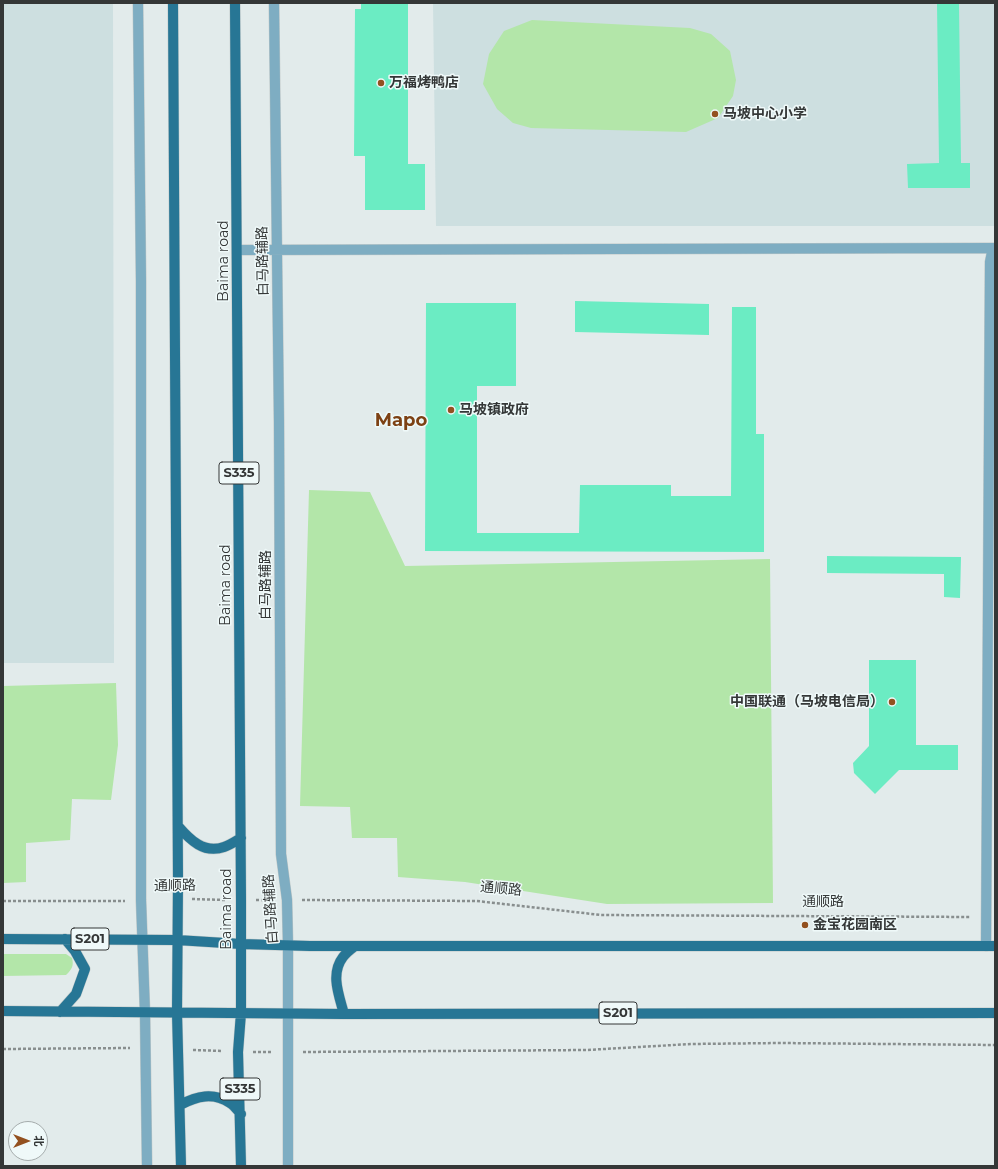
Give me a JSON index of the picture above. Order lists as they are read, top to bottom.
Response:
{
  "streets": {
    "main road": ["Baima road", "S335", "S201"],
    "street": ["白马路辅路"],
    "path": ["通顺路"]
  },
  "crossings": [
    ["Baima road", "通顺路"],
    ["Baima road", "S201"],
    ["白马路辅路", "通顺路"],
    ["白马路辅路", "S201"]
  ],
  "districts": ["Mapo"],
  "places": [
    "万福烤鸭店",
    "马坡中心小学",
    "马坡镇政府",
    "中国联通（马坡电信局）",
    "金宝花园南区"
  ],
  "north": "right"
}
